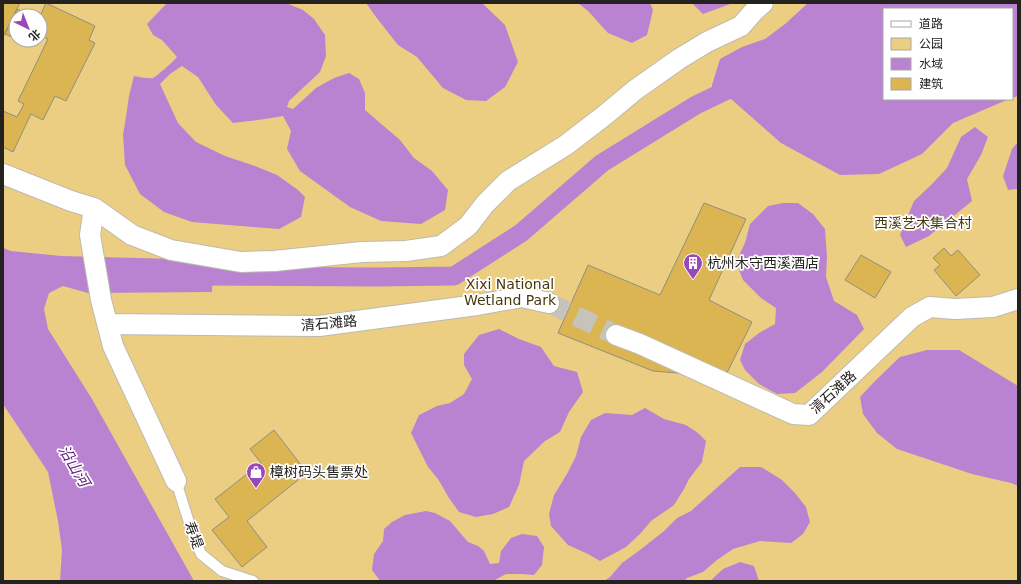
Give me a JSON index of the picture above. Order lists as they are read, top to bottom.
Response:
{
  "streets": {
    "street": ["清石滩路"],
    "lane": ["寿堤"]
  },
  "water": ["沿山河"],
  "parks": ["西溪艺术集合村", "Xixi National Wetland Park"],
  "places": {
    "building": ["杭州木守西溪酒店"],
    "shop": ["樟树码头售票处"]
  },
  "legend": [
    "道路",
    "公园",
    "水域",
    "建筑"
  ],
  "north": "bottom right"
}
